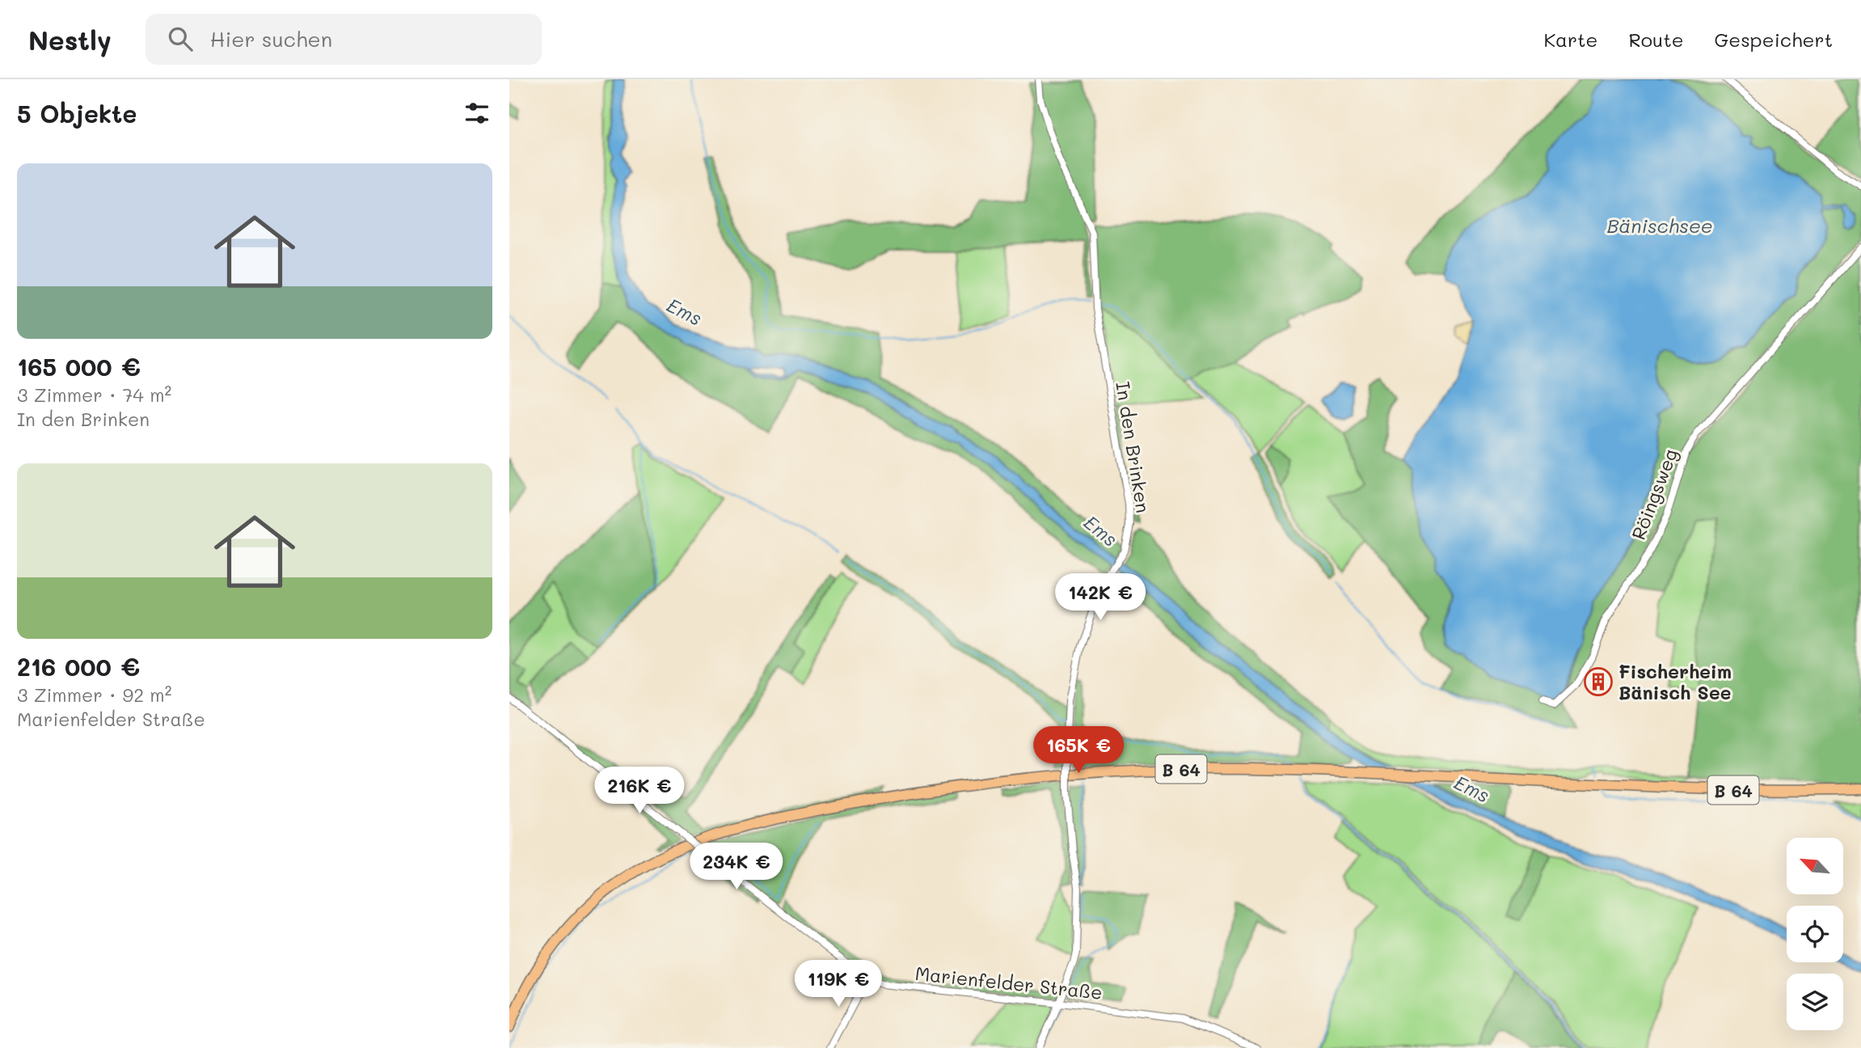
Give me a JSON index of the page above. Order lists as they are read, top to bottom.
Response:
{
  "streets": {
    "main road": ["B 64"],
    "street": ["In den Brinken", "Röingsweg", "Marienfelder Straße"]
  },
  "crossings": [
    ["In den Brinken", "Marienfelder Straße"]
  ],
  "water": ["Bänischsee", "Ems"],
  "places": {
    "building": ["Fischerheim Bänisch See"]
  },
  "north": "top left",
  "page": {
    "header": "Nestly",
    "search": "Hier suchen",
    "nav": ["Karte", "Route", "Gespeichert"],
    "heading": "5 Objekte",
    "list": [
      {
        "name": "165 000 €",
        "note": "3 Zimmer · 74 m² · In den Brinken"
      },
      {
        "name": "216 000 €",
        "note": "3 Zimmer · 92 m² · Marienfelder Straße"
      }
    ],
    "price": [
      "142K €",
      "165K €",
      "216K €",
      "234K €",
      "119K €"
    ]
  }
}
